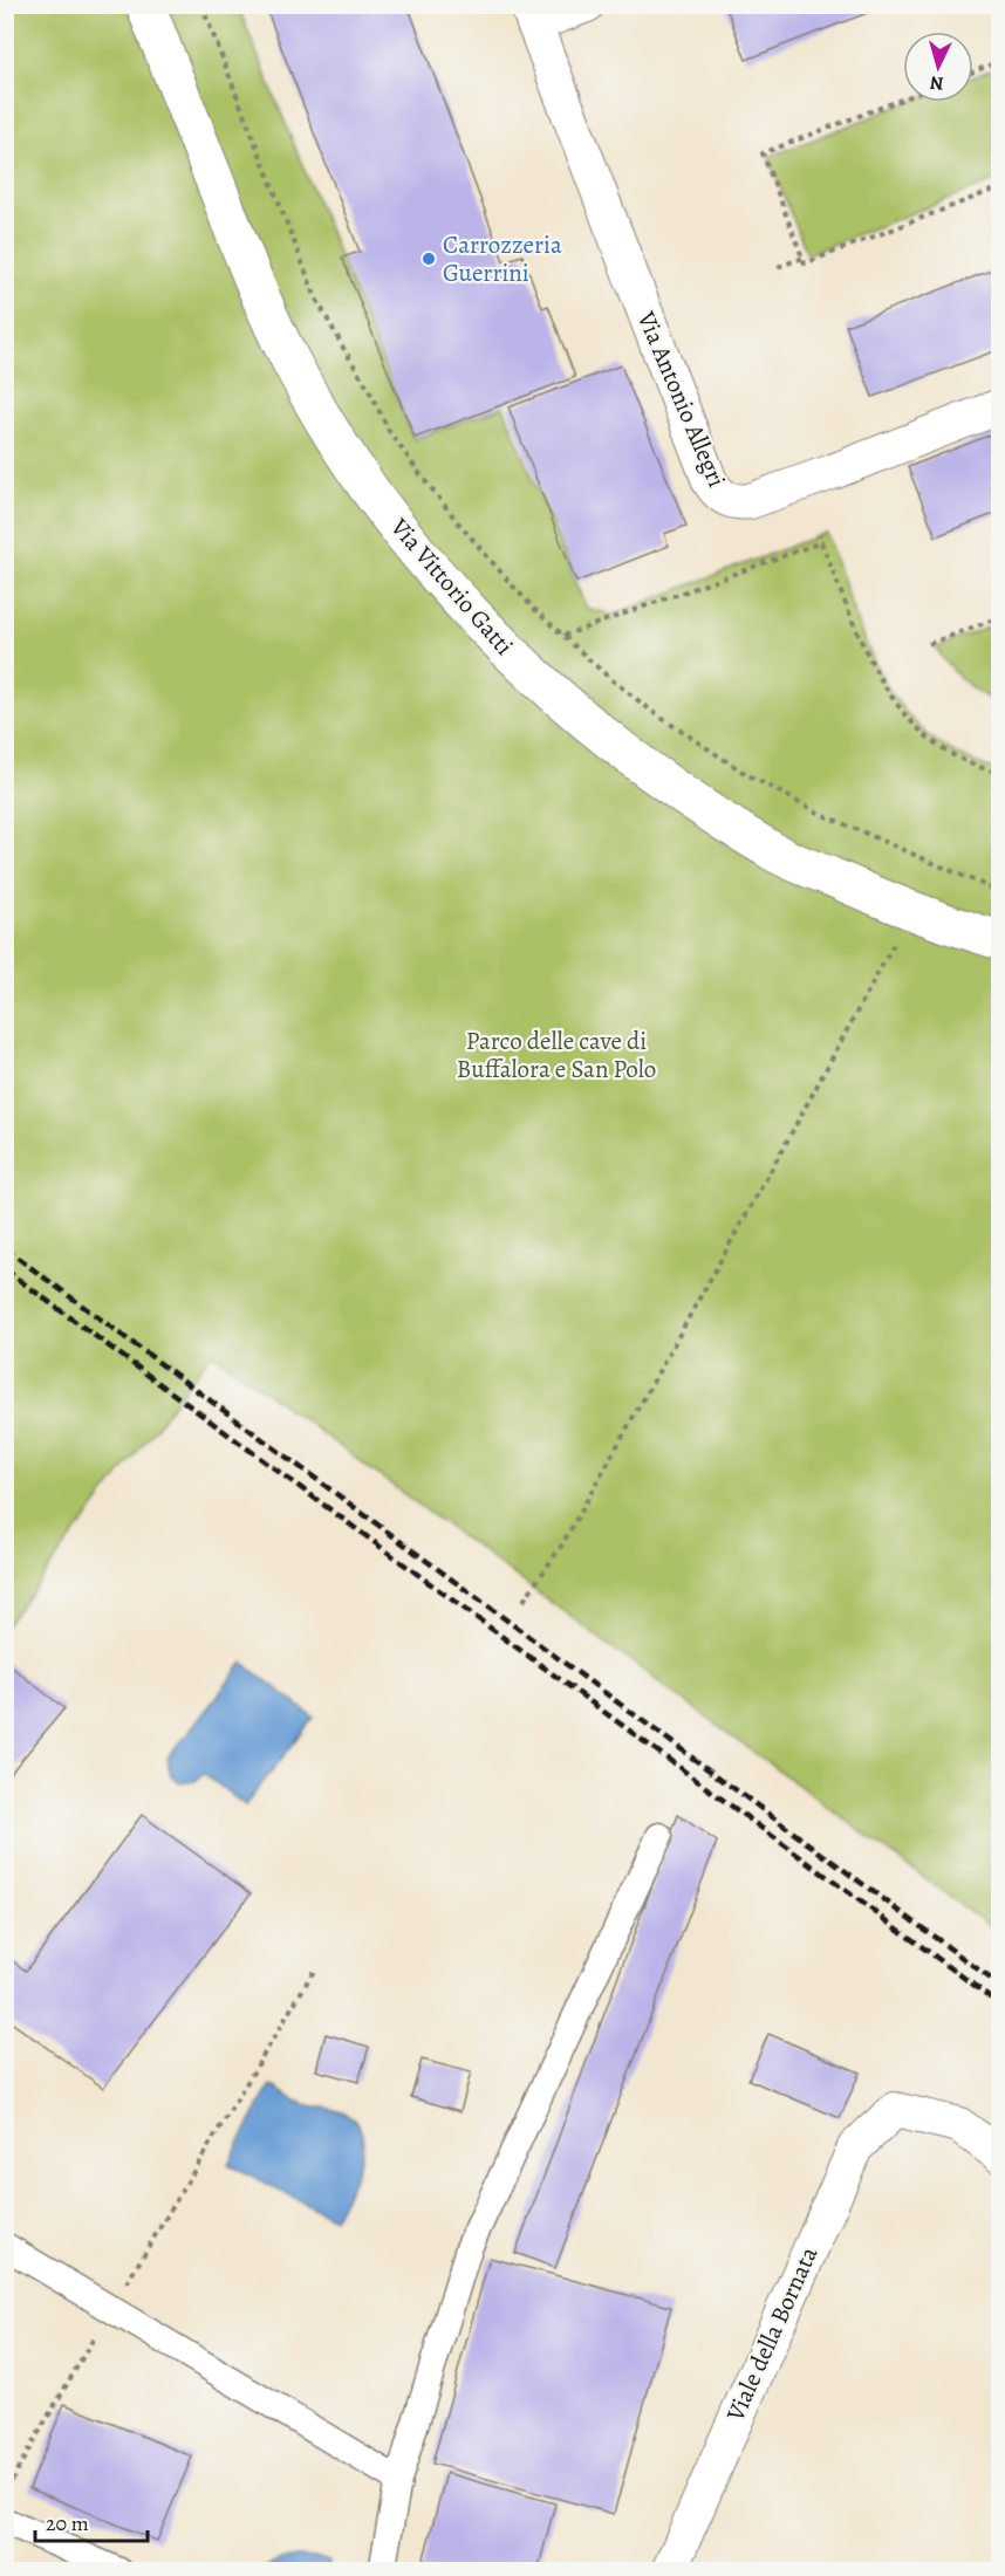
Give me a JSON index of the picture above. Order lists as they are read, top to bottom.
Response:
{
  "streets": {
    "street": ["Via Antonio Allegri", "Via Vittorio Gatti", "Viale della Bornata"]
  },
  "parks": ["Parco delle cave di Buffalora e San Polo"],
  "places": ["Carrozzeria Guerrini"],
  "scale_bar": "20 m",
  "north": "bottom"
}
